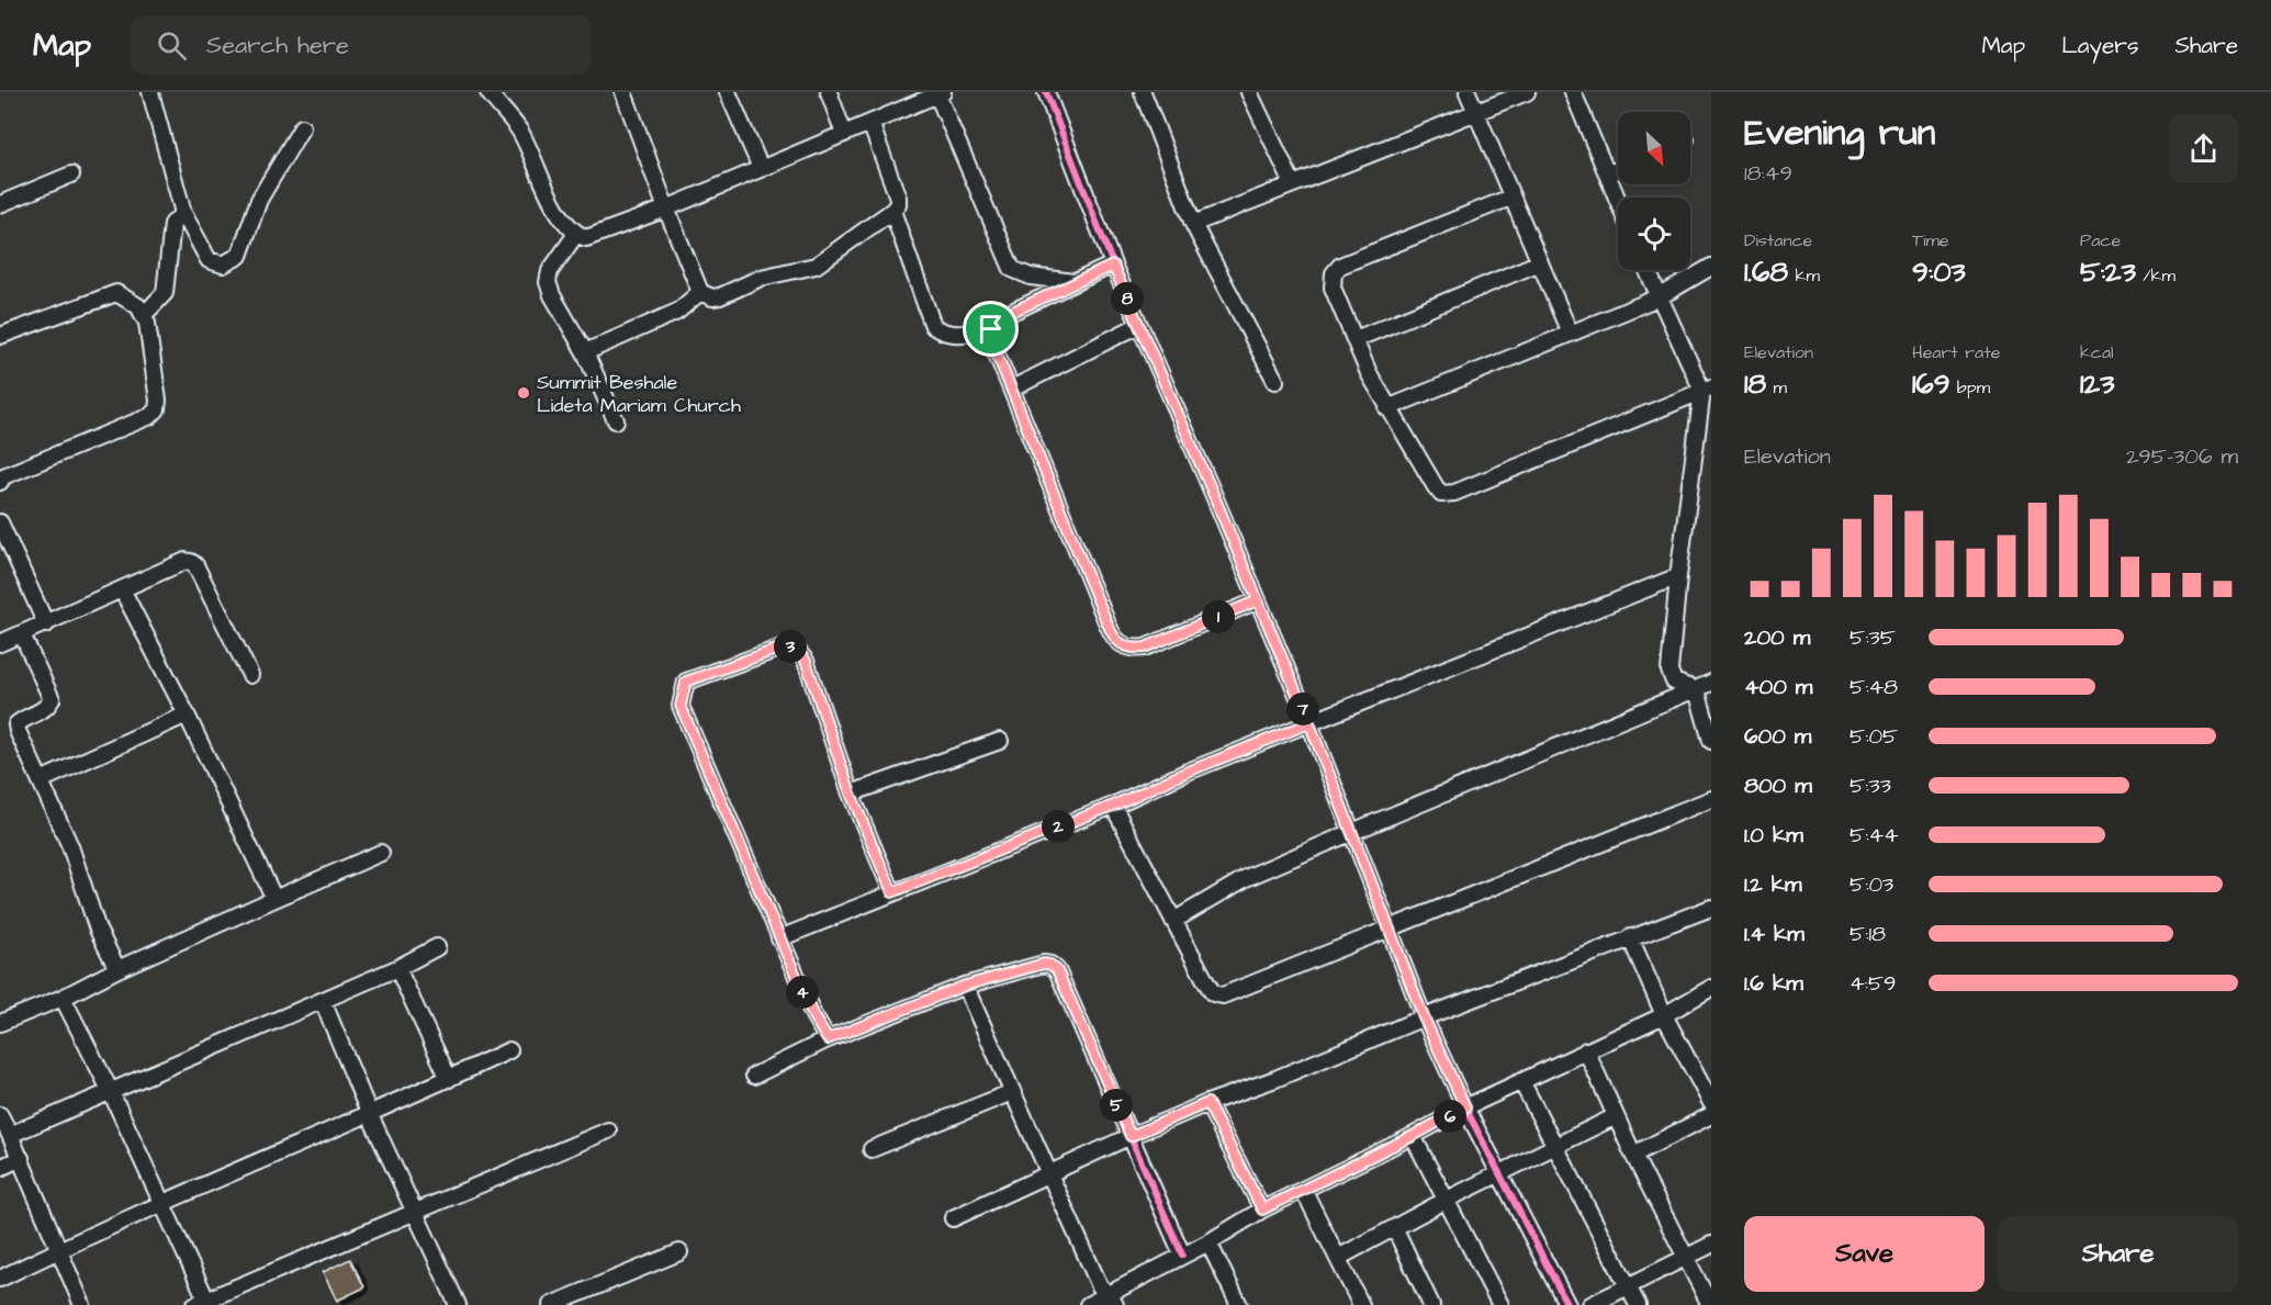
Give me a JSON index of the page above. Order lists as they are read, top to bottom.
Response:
{
  "places": ["Summit Beshale Lideta Mariam Church"],
  "north": "bottom right",
  "page": {
    "header": "Map",
    "search": "Search here",
    "nav": ["Map", "Layers", "Share"],
    "heading": ["Evening run", "18:49"],
    "stats": [
      ["Distance", "1.68 km"],
      ["Time", "9:03"],
      ["Pace", "5:23 /km"],
      ["Elevation", "18 m"],
      ["Heart rate", "169 bpm"],
      ["kcal", "123"]
    ],
    "pins": [
      "8",
      "1",
      "3",
      "7",
      "2",
      "4",
      "5",
      "6"
    ],
    "chart": ["Elevation", "295–306 m"],
    "list": [
      {
        "name": "200 m",
        "note": "5:35"
      },
      {
        "name": "400 m",
        "note": "5:48"
      },
      {
        "name": "600 m",
        "note": "5:05"
      },
      {
        "name": "800 m",
        "note": "5:33"
      },
      {
        "name": "1.0 km",
        "note": "5:44"
      },
      {
        "name": "1.2 km",
        "note": "5:03"
      },
      {
        "name": "1.4 km",
        "note": "5:18"
      },
      {
        "name": "1.6 km",
        "note": "4:59"
      }
    ],
    "buttons": ["Save", "Share"]
  }
}
